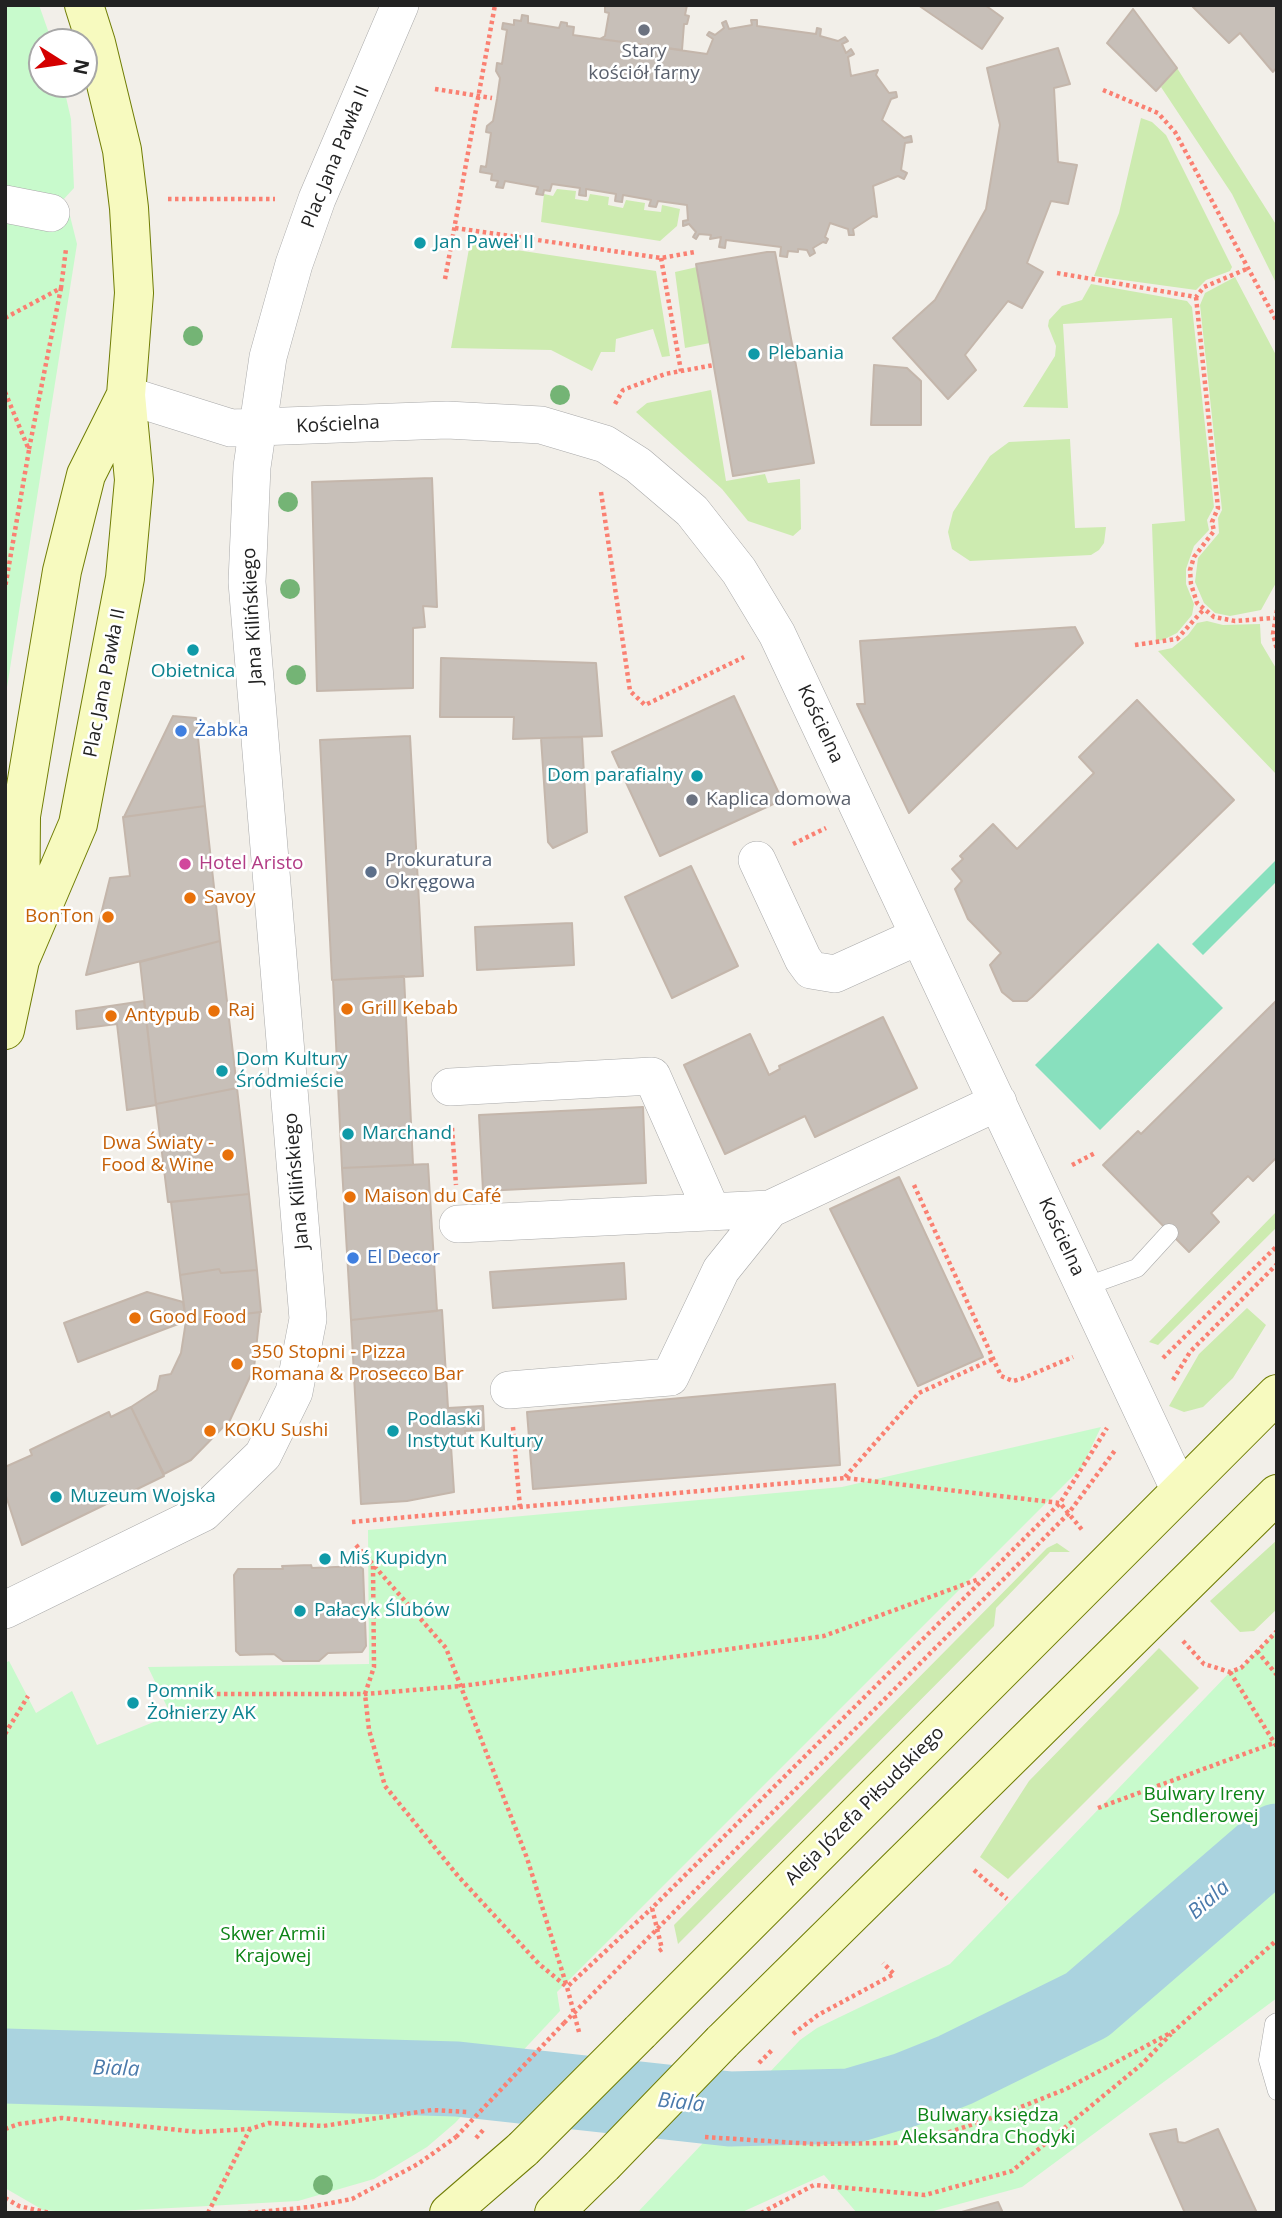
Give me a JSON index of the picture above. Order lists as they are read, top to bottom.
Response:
{
  "streets": {
    "main road": ["Plac Jana Pawła II", "Aleja Józefa Piłsudskiego"],
    "street": ["Kościelna", "Jana Kilińskiego"]
  },
  "crossings": [
    ["Plac Jana Pawła II", "Kościelna"],
    ["Plac Jana Pawła II", "Jana Kilińskiego"],
    ["Kościelna", "Jana Kilińskiego"],
    ["Kościelna", "Aleja Józefa Piłsudskiego"]
  ],
  "water": ["Biala"],
  "parks": ["Bulwary Ireny Sendlerowej", "Skwer Armii Krajowej", "Bulwary księdza Aleksandra Chodyki"],
  "places": [
    "Stary kościół farny",
    "Jan Paweł II",
    "Plebania",
    "Obietnica",
    "Żabka",
    "Dom parafialny",
    "Kaplica domowa",
    "Hotel Aristo",
    "Prokuratura Okręgowa",
    "Savoy",
    "BonTon",
    "Grill Kebab",
    "Raj",
    "Antypub",
    "Dom Kultury Śródmieście",
    "Marchand",
    "Dwa Światy - Food & Wine",
    "Maison du Café",
    "El Decor",
    "Good Food",
    "350 Stopni - Pizza Romana & Prosecco Bar",
    "KOKU Sushi",
    "Podlaski Instytut Kultury",
    "Muzeum Wojska",
    "Miś Kupidyn",
    "Pałacyk Ślubów",
    "Pomnik Żołnierzy AK"
  ],
  "north": "right"
}
